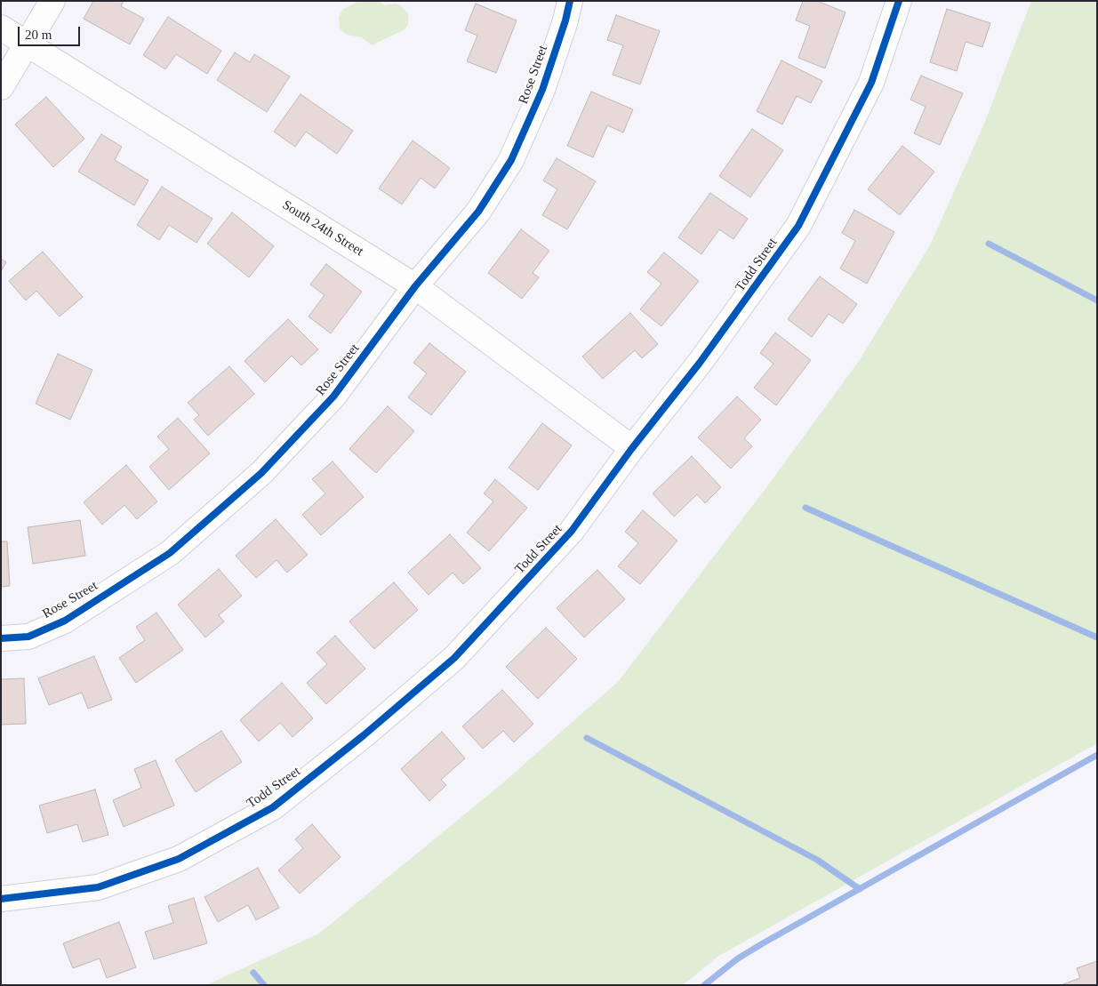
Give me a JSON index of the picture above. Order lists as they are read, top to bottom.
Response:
{
  "streets": {
    "street": ["Rose Street", "South 24th Street", "Todd Street"]
  },
  "crossings": [
    ["Rose Street", "South 24th Street"],
    ["South 24th Street", "Todd Street"]
  ],
  "scale_bar": "20 m"
}
